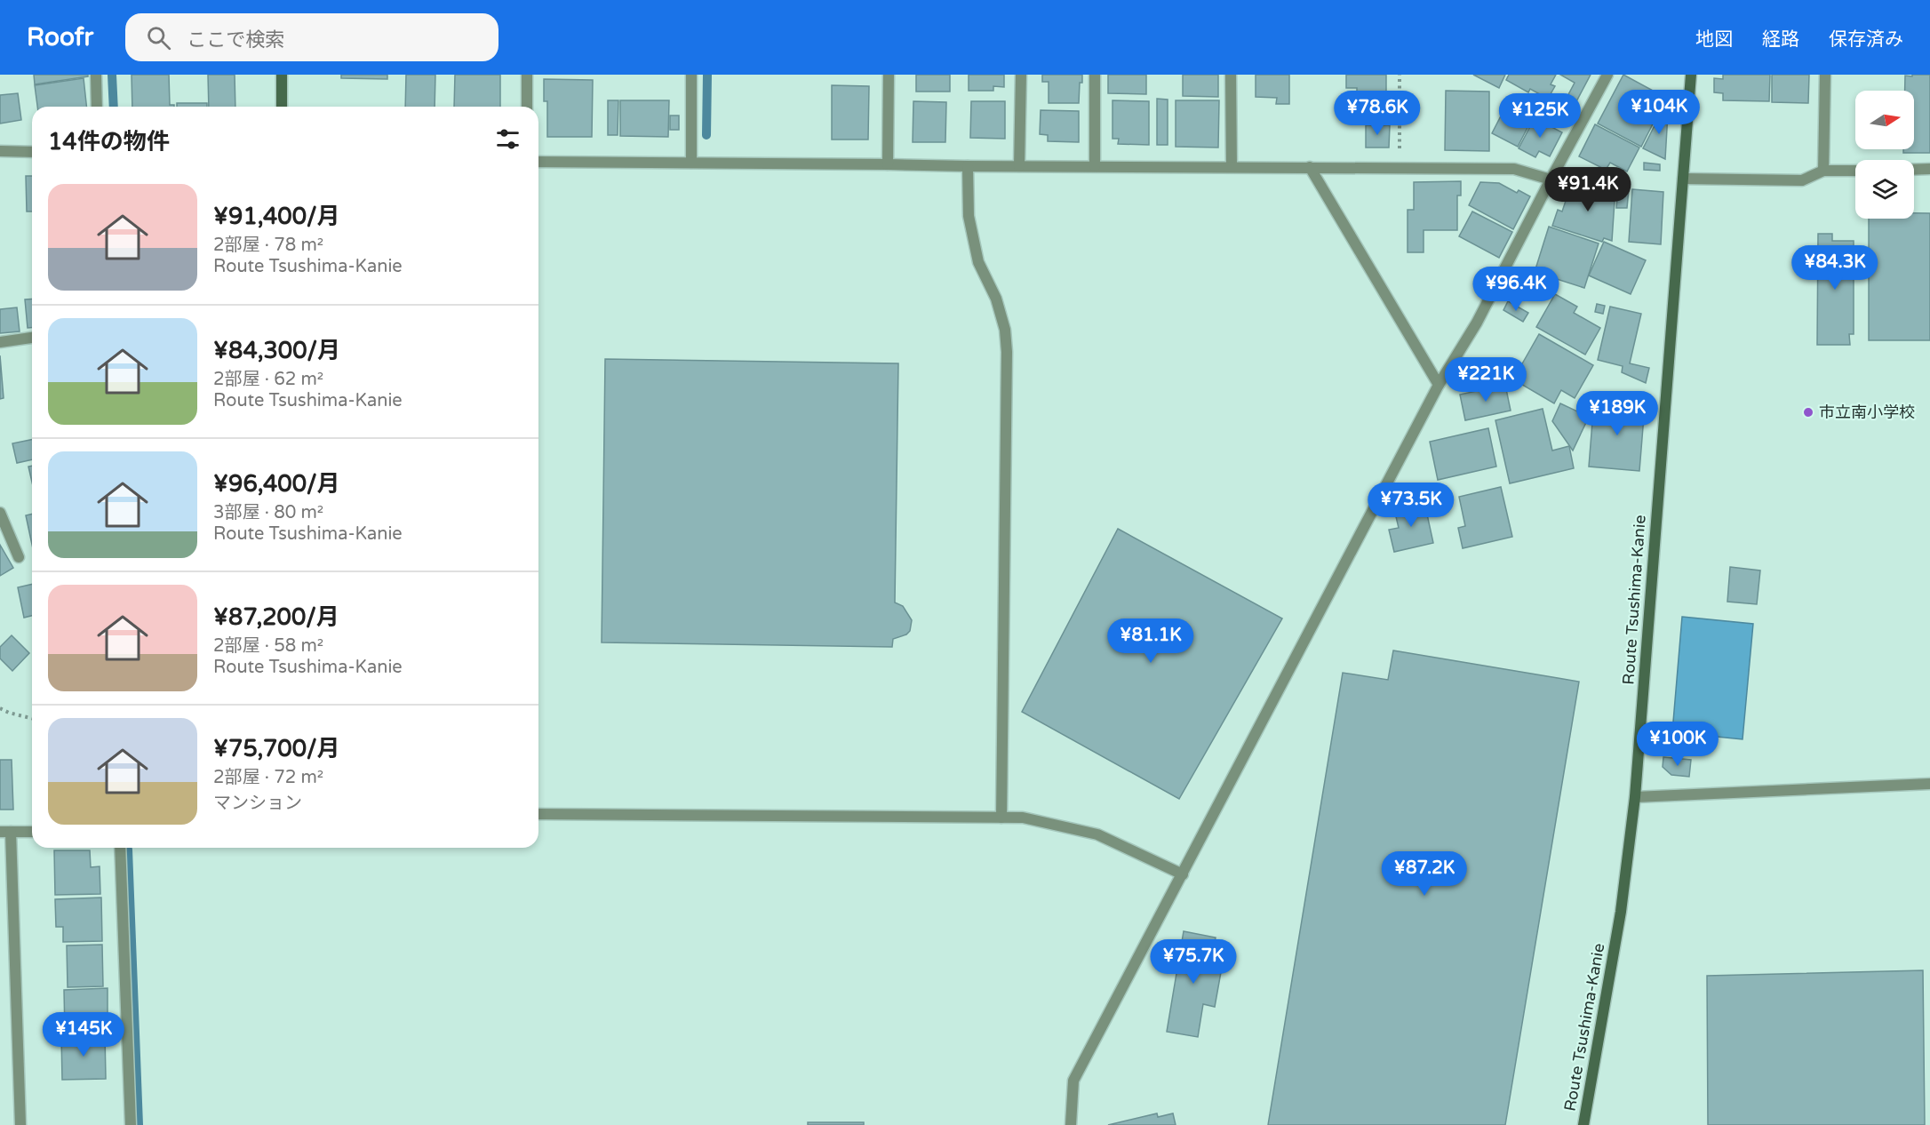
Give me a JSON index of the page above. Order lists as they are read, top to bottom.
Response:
{
  "streets": {
    "main road": ["Route Tsushima-Kanie"]
  },
  "places": ["市立南小学校"],
  "north": "right",
  "page": {
    "header": "Roofr",
    "search": "ここで検索",
    "nav": ["地図", "経路", "保存済み"],
    "price": [
      "¥104K",
      "¥78.6K",
      "¥125K",
      "¥91.4K",
      "¥84.3K",
      "¥96.4K",
      "¥221K",
      "¥189K",
      "¥73.5K",
      "¥81.1K",
      "¥100K",
      "¥87.2K",
      "¥75.7K",
      "¥145K"
    ],
    "heading": "14件の物件",
    "list": [
      {
        "name": "¥91,400/月",
        "note": "2部屋 · 78 m² · Route Tsushima-Kanie"
      },
      {
        "name": "¥84,300/月",
        "note": "2部屋 · 62 m² · Route Tsushima-Kanie"
      },
      {
        "name": "¥96,400/月",
        "note": "3部屋 · 80 m² · Route Tsushima-Kanie"
      },
      {
        "name": "¥87,200/月",
        "note": "2部屋 · 58 m² · Route Tsushima-Kanie"
      },
      {
        "name": "¥75,700/月",
        "note": "2部屋 · 72 m² · マンション"
      }
    ]
  }
}
